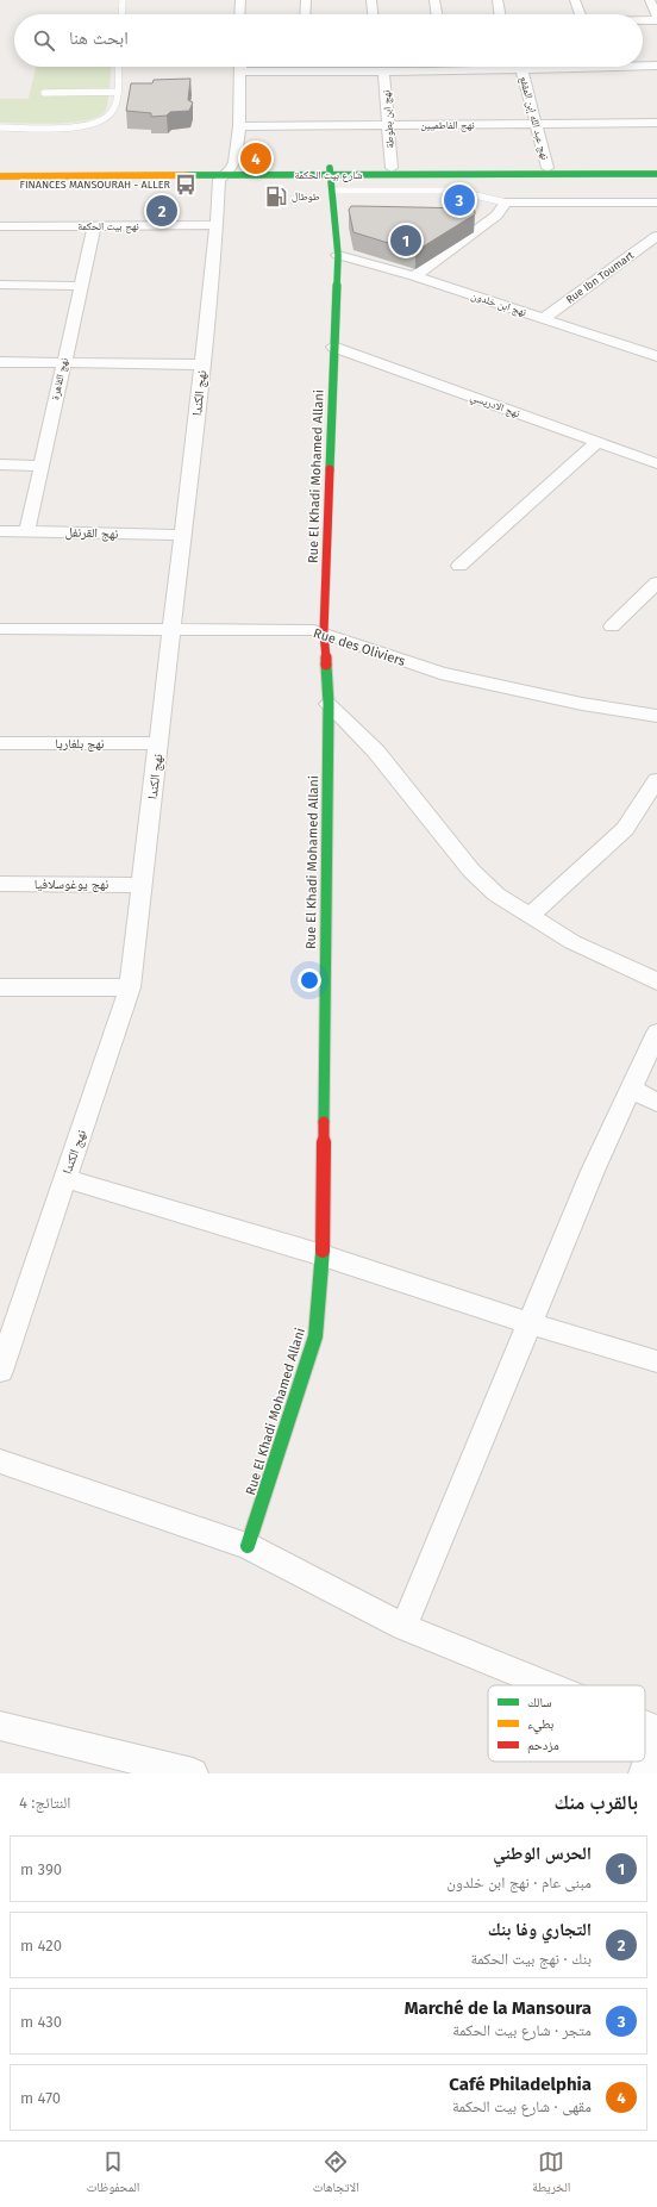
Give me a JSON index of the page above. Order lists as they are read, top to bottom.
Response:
{
  "streets": {
    "street": [
      "نهج عبد الله إبن المقفع",
      "نهج ابن بطوطة",
      "نهج الفاطميين",
      "شارع بيت الحكمة",
      "نهج بيت الحكمة",
      "Rue Ibn Toumart",
      "نهج ابن خلدون",
      "نهج القاهرة",
      "نهج الكندا",
      "نهج الادريسي",
      "Rue El Khadi Mohamed Allani",
      "نهج القرنفل",
      "Rue des Oliviers",
      "نهج بلغاريا",
      "نهج يوغوسلافيا"
    ]
  },
  "crossings": [
    ["نهج عبد الله إبن المقفع", "نهج الفاطميين"],
    ["نهج عبد الله إبن المقفع", "شارع بيت الحكمة"],
    ["نهج ابن بطوطة", "نهج الفاطميين"],
    ["نهج ابن بطوطة", "شارع بيت الحكمة"],
    ["نهج الفاطميين", "نهج الكندا"],
    ["شارع بيت الحكمة", "نهج الكندا"],
    ["شارع بيت الحكمة", "Rue El Khadi Mohamed Allani"],
    ["نهج بيت الحكمة", "نهج القاهرة"],
    ["نهج بيت الحكمة", "نهج الكندا"],
    ["Rue Ibn Toumart", "نهج ابن خلدون"],
    ["نهج ابن خلدون", "Rue El Khadi Mohamed Allani"],
    ["نهج القاهرة", "نهج القرنفل"],
    ["نهج الكندا", "نهج القرنفل"],
    ["نهج الكندا", "Rue des Oliviers"],
    ["نهج الكندا", "نهج بلغاريا"],
    ["نهج الكندا", "نهج يوغوسلافيا"],
    ["نهج الادريسي", "Rue El Khadi Mohamed Allani"],
    ["Rue El Khadi Mohamed Allani", "Rue des Oliviers"]
  ],
  "places": {
    "bus stop": ["FINANCES MANSOURAH - ALLER"],
    "fuel station": ["طوطال"]
  },
  "legend": ["سالك", "بطيء", "مزدحم"],
  "page": {
    "search": "ابحث هنا",
    "pins": [
      "4",
      "3",
      "2",
      "1"
    ],
    "heading": ["بالقرب منك", "النتائج: 4"],
    "list": [
      {
        "mark": "1",
        "name": "الحرس الوطني",
        "note": "مبنى عام · نهج ابن خلدون",
        "value": "390 m"
      },
      {
        "mark": "2",
        "name": "التجاري وفا بنك",
        "note": "بنك · نهج بيت الحكمة",
        "value": "420 m"
      },
      {
        "mark": "3",
        "name": "Marché de la Mansoura",
        "note": "متجر · شارع بيت الحكمة",
        "value": "430 m"
      },
      {
        "mark": "4",
        "name": "Café Philadelphia",
        "note": "مقهى · شارع بيت الحكمة",
        "value": "470 m"
      }
    ],
    "nav": ["الخريطة", "الاتجاهات", "المحفوظات"]
  }
}
